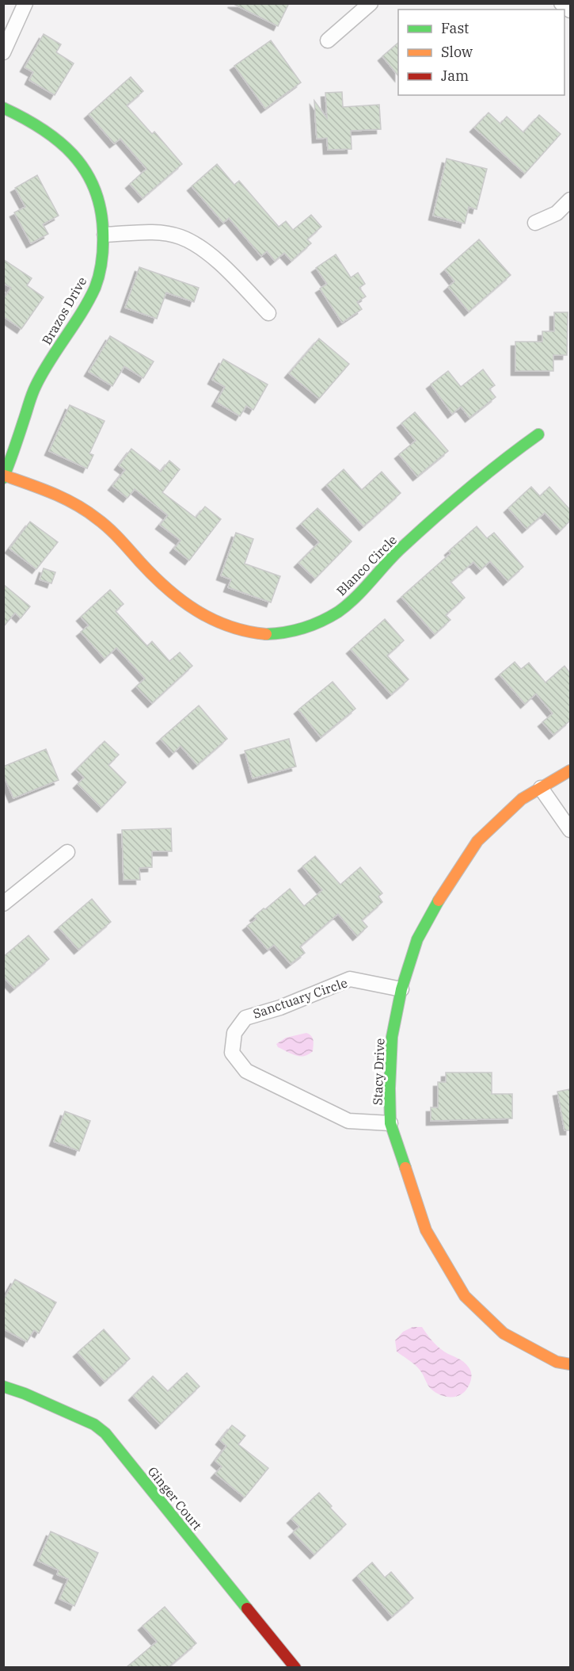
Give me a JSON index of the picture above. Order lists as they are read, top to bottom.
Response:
{
  "streets": {
    "street": [
      "Brazos Drive",
      "Blanco Circle",
      "Sanctuary Circle",
      "Stacy Drive",
      "Ginger Court"
    ]
  },
  "crossings": [
    ["Brazos Drive", "Blanco Circle"],
    ["Sanctuary Circle", "Stacy Drive"]
  ],
  "legend": ["Fast", "Slow", "Jam"]
}
